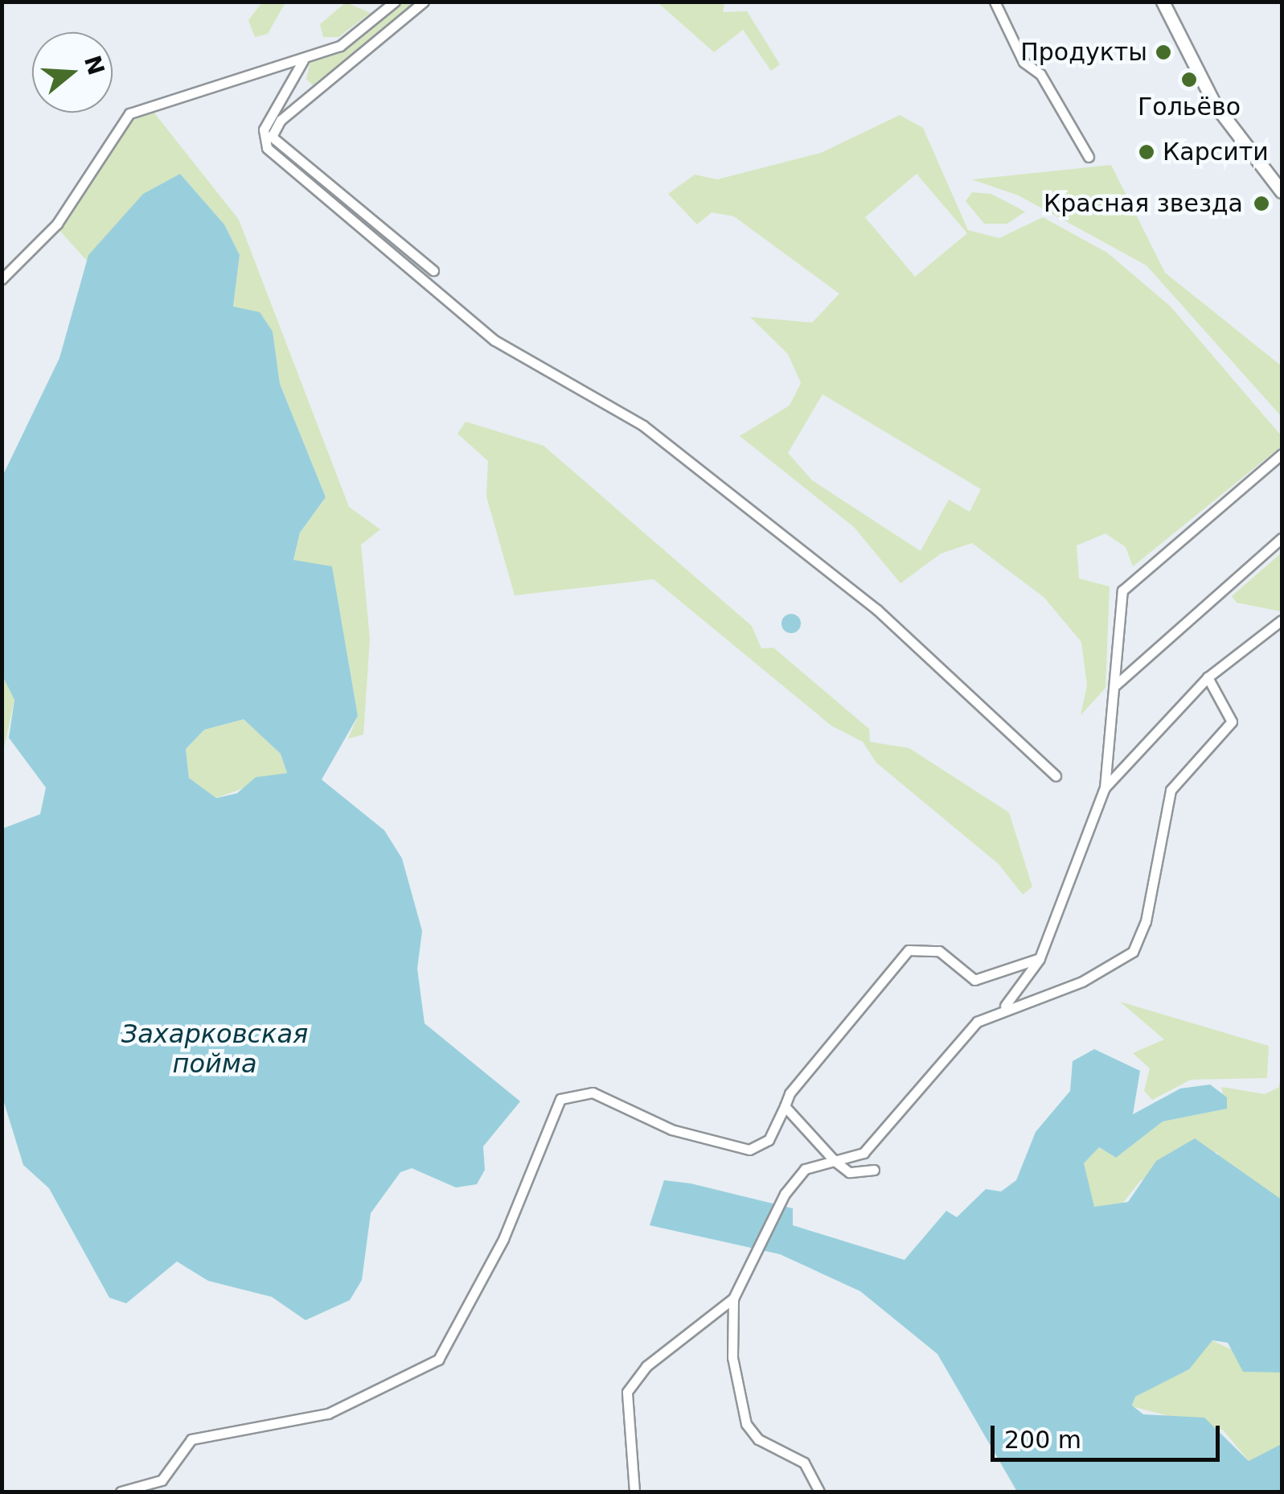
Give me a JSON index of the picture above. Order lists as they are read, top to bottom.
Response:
{
  "water": ["Захарковская пойма"],
  "places": [
    "Продукты",
    "Гольёво",
    "Карсити",
    "Красная звезда"
  ],
  "scale_bar": "200 m",
  "north": "right"
}
